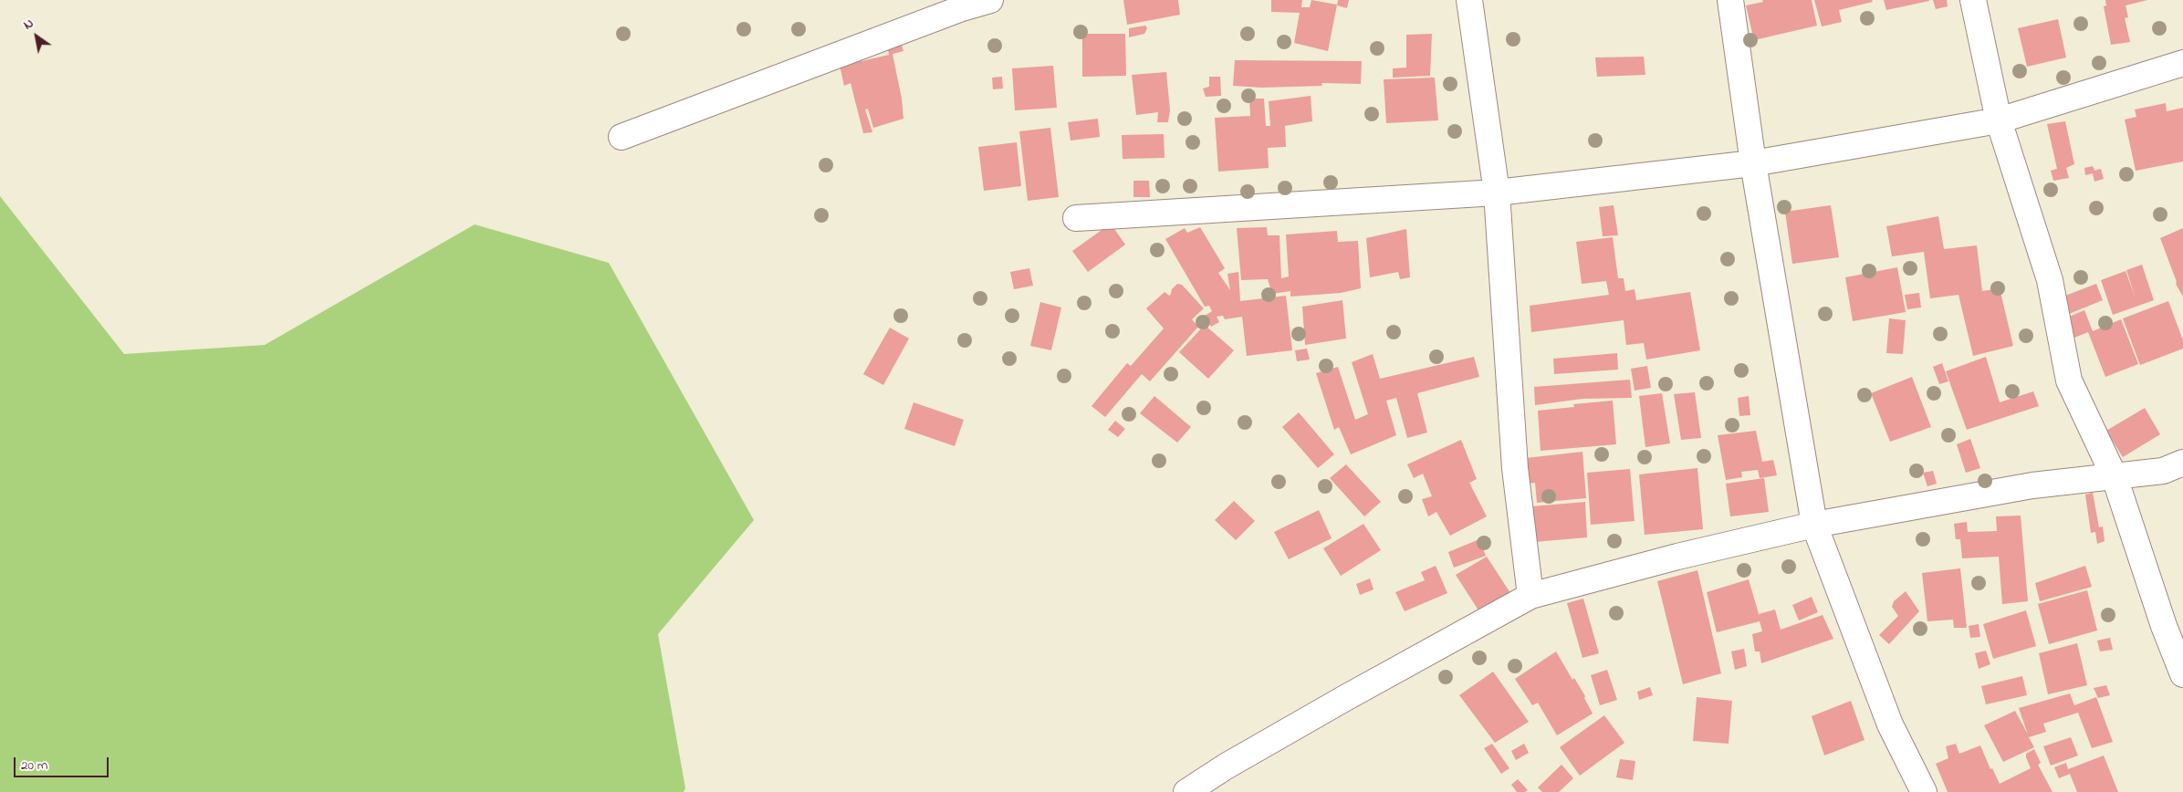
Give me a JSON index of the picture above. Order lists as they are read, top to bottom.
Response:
{
  "scale_bar": "20 m",
  "north": "top left"
}
